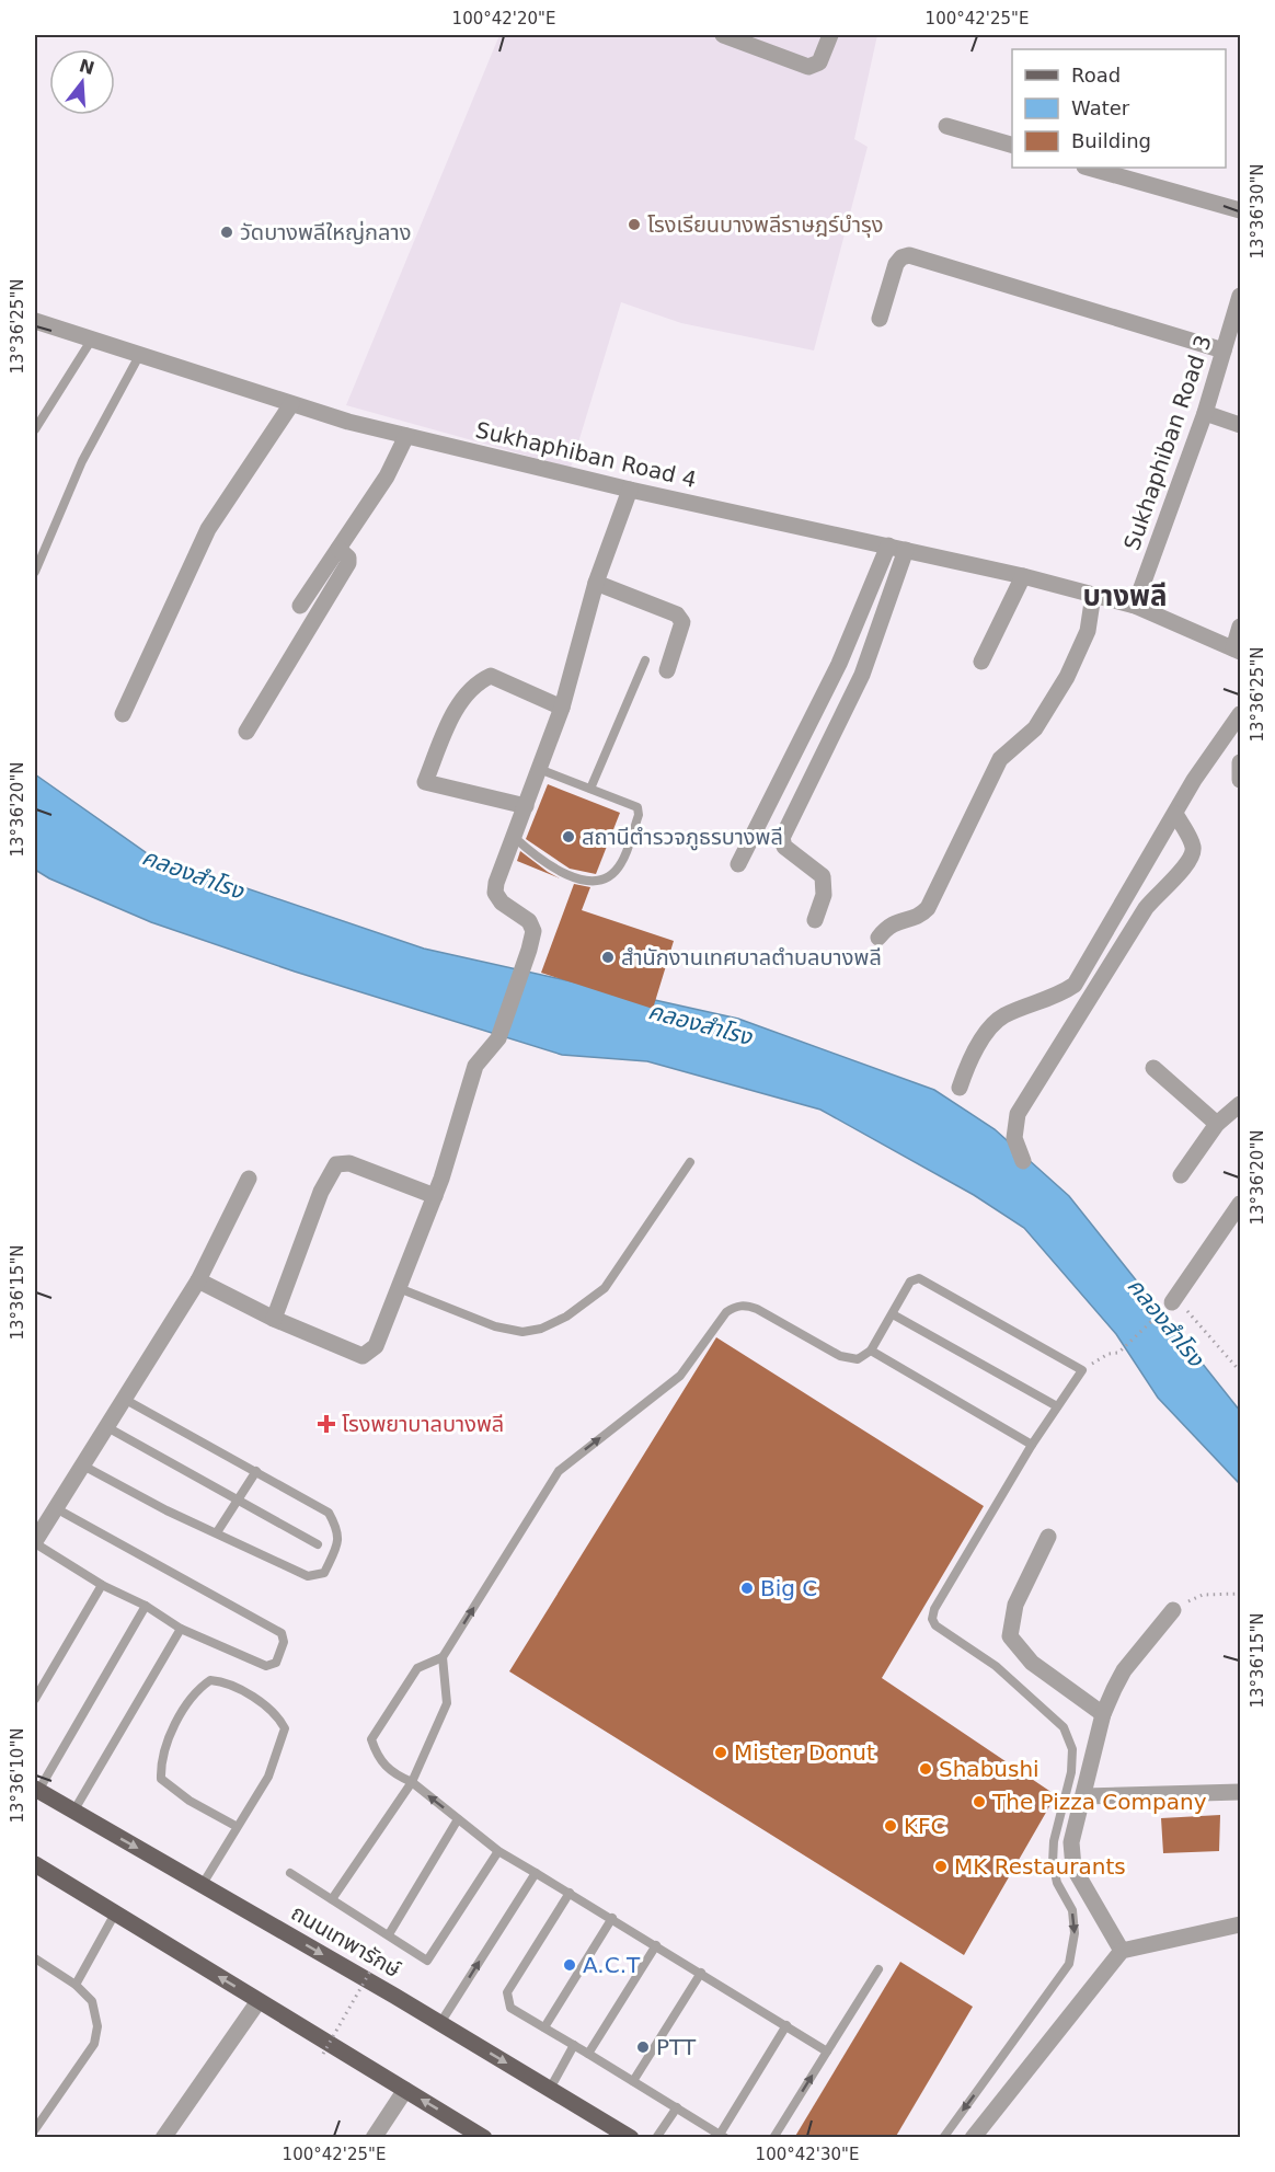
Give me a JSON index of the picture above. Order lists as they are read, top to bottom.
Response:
{
  "streets": {
    "main road": ["ถนนเทพารักษ์"],
    "street": ["Sukhaphiban Road 3", "Sukhaphiban Road 4"]
  },
  "crossings": [
    ["Sukhaphiban Road 3", "Sukhaphiban Road 4"]
  ],
  "districts": ["บางพลี"],
  "water": ["คลองสำโรง"],
  "places": {
    "other": [
      "โรงเรียนบางพลีราษฎร์บำรุง",
      "วัดบางพลีใหญ่กลาง",
      "สถานีตำรวจภูธรบางพลี",
      "สำนักงานเทศบาลตำบลบางพลี",
      "Big C",
      "Mister Donut",
      "Shabushi",
      "The Pizza Company",
      "KFC",
      "MK Restaurants",
      "A.C.T",
      "PTT"
    ],
    "health": ["โรงพยาบาลบางพลี"]
  },
  "legend": ["Road", "Water", "Building"],
  "north": "top",
  "coordinates": [
    "100°42'20\"E",
    "100°42'25\"E",
    "13°36'30\"N",
    "13°36'25\"N",
    "13°36'20\"N",
    "13°36'15\"N",
    "13°36'10\"N",
    "100°42'30\"E"
  ]
}
